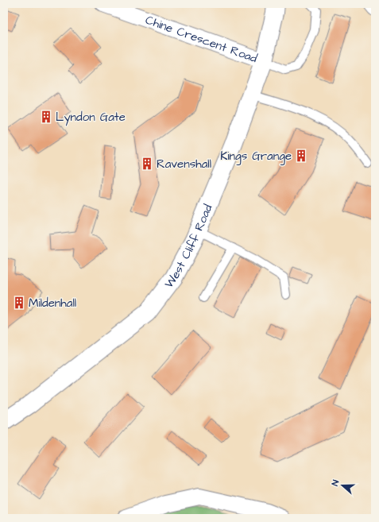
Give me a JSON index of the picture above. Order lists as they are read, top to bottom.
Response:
{
  "streets": {
    "street": ["Chine Crescent Road", "West Cliff Road"]
  },
  "crossings": [
    ["Chine Crescent Road", "West Cliff Road"]
  ],
  "places": {
    "building": [
      "Lyndon Gate",
      "Kings Grange",
      "Ravenshall",
      "Mildenhall"
    ]
  },
  "north": "left"
}
